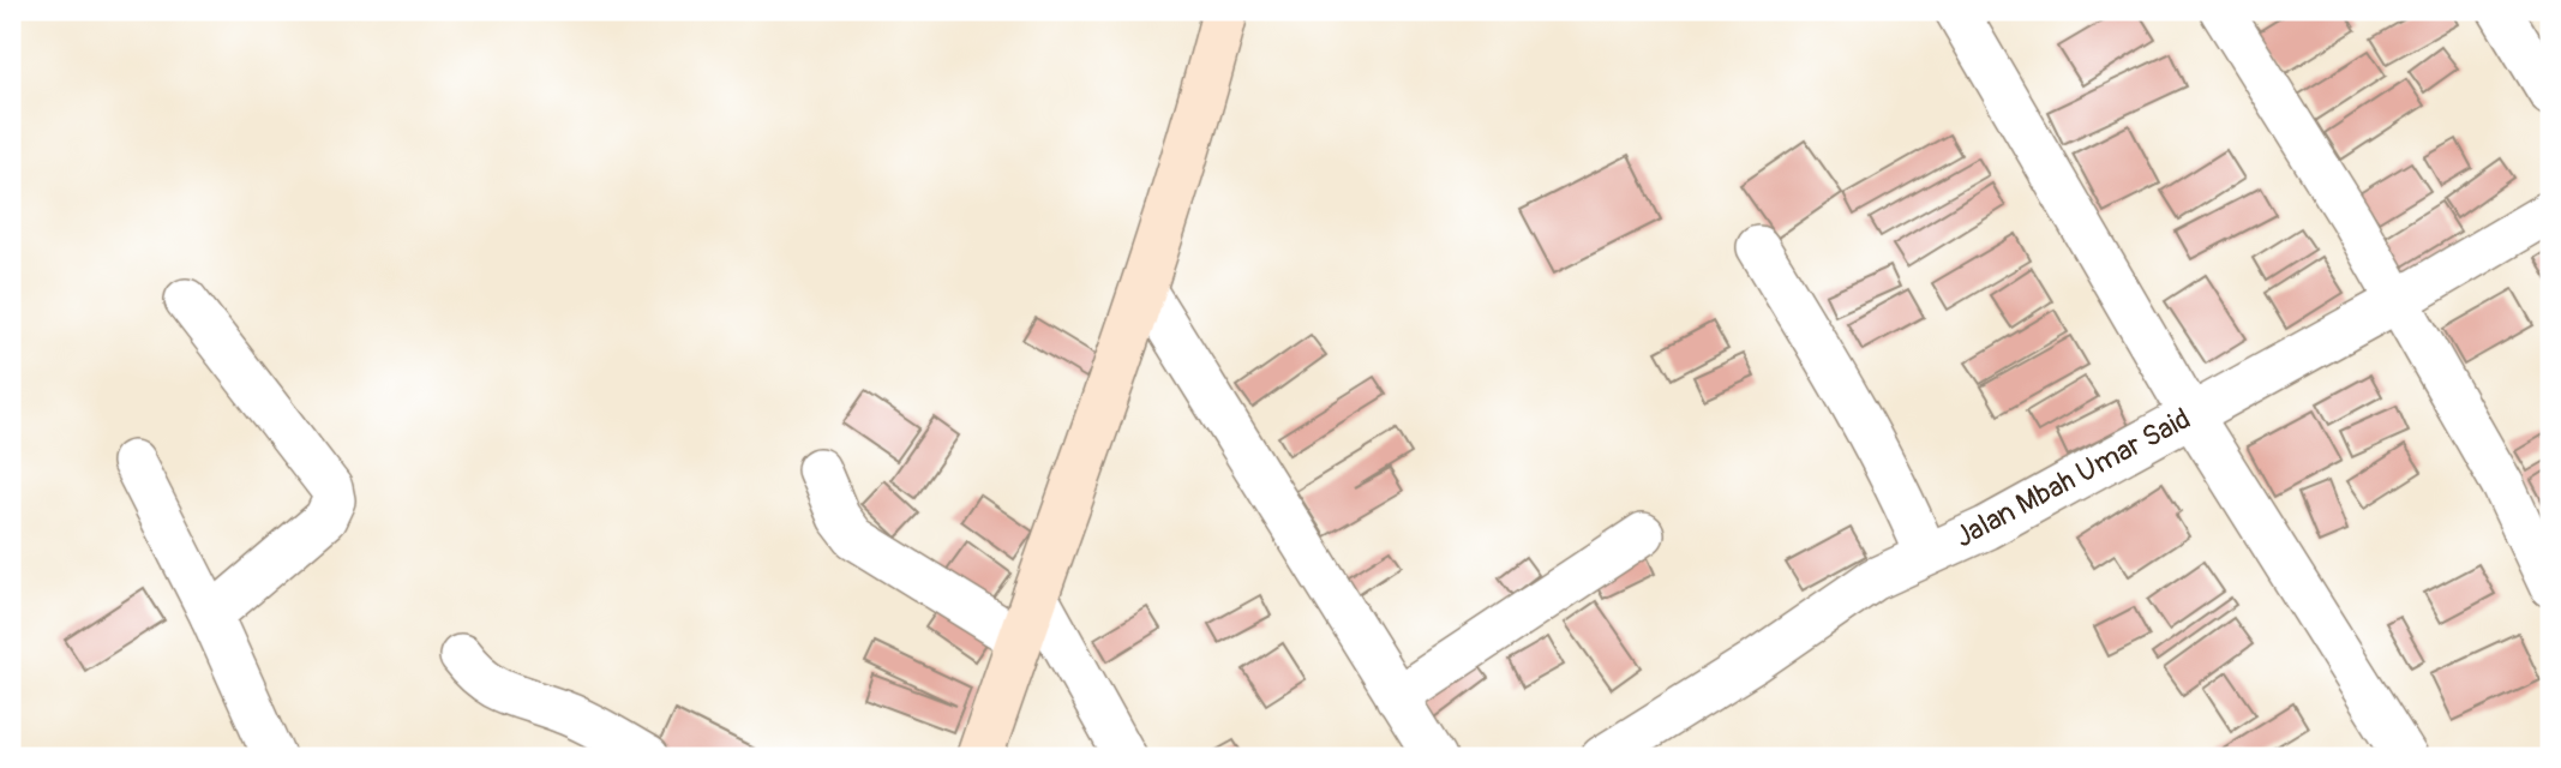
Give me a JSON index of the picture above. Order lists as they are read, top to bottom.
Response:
{
  "streets": {
    "street": ["Jalan Mbah Umar Said"]
  }
}
